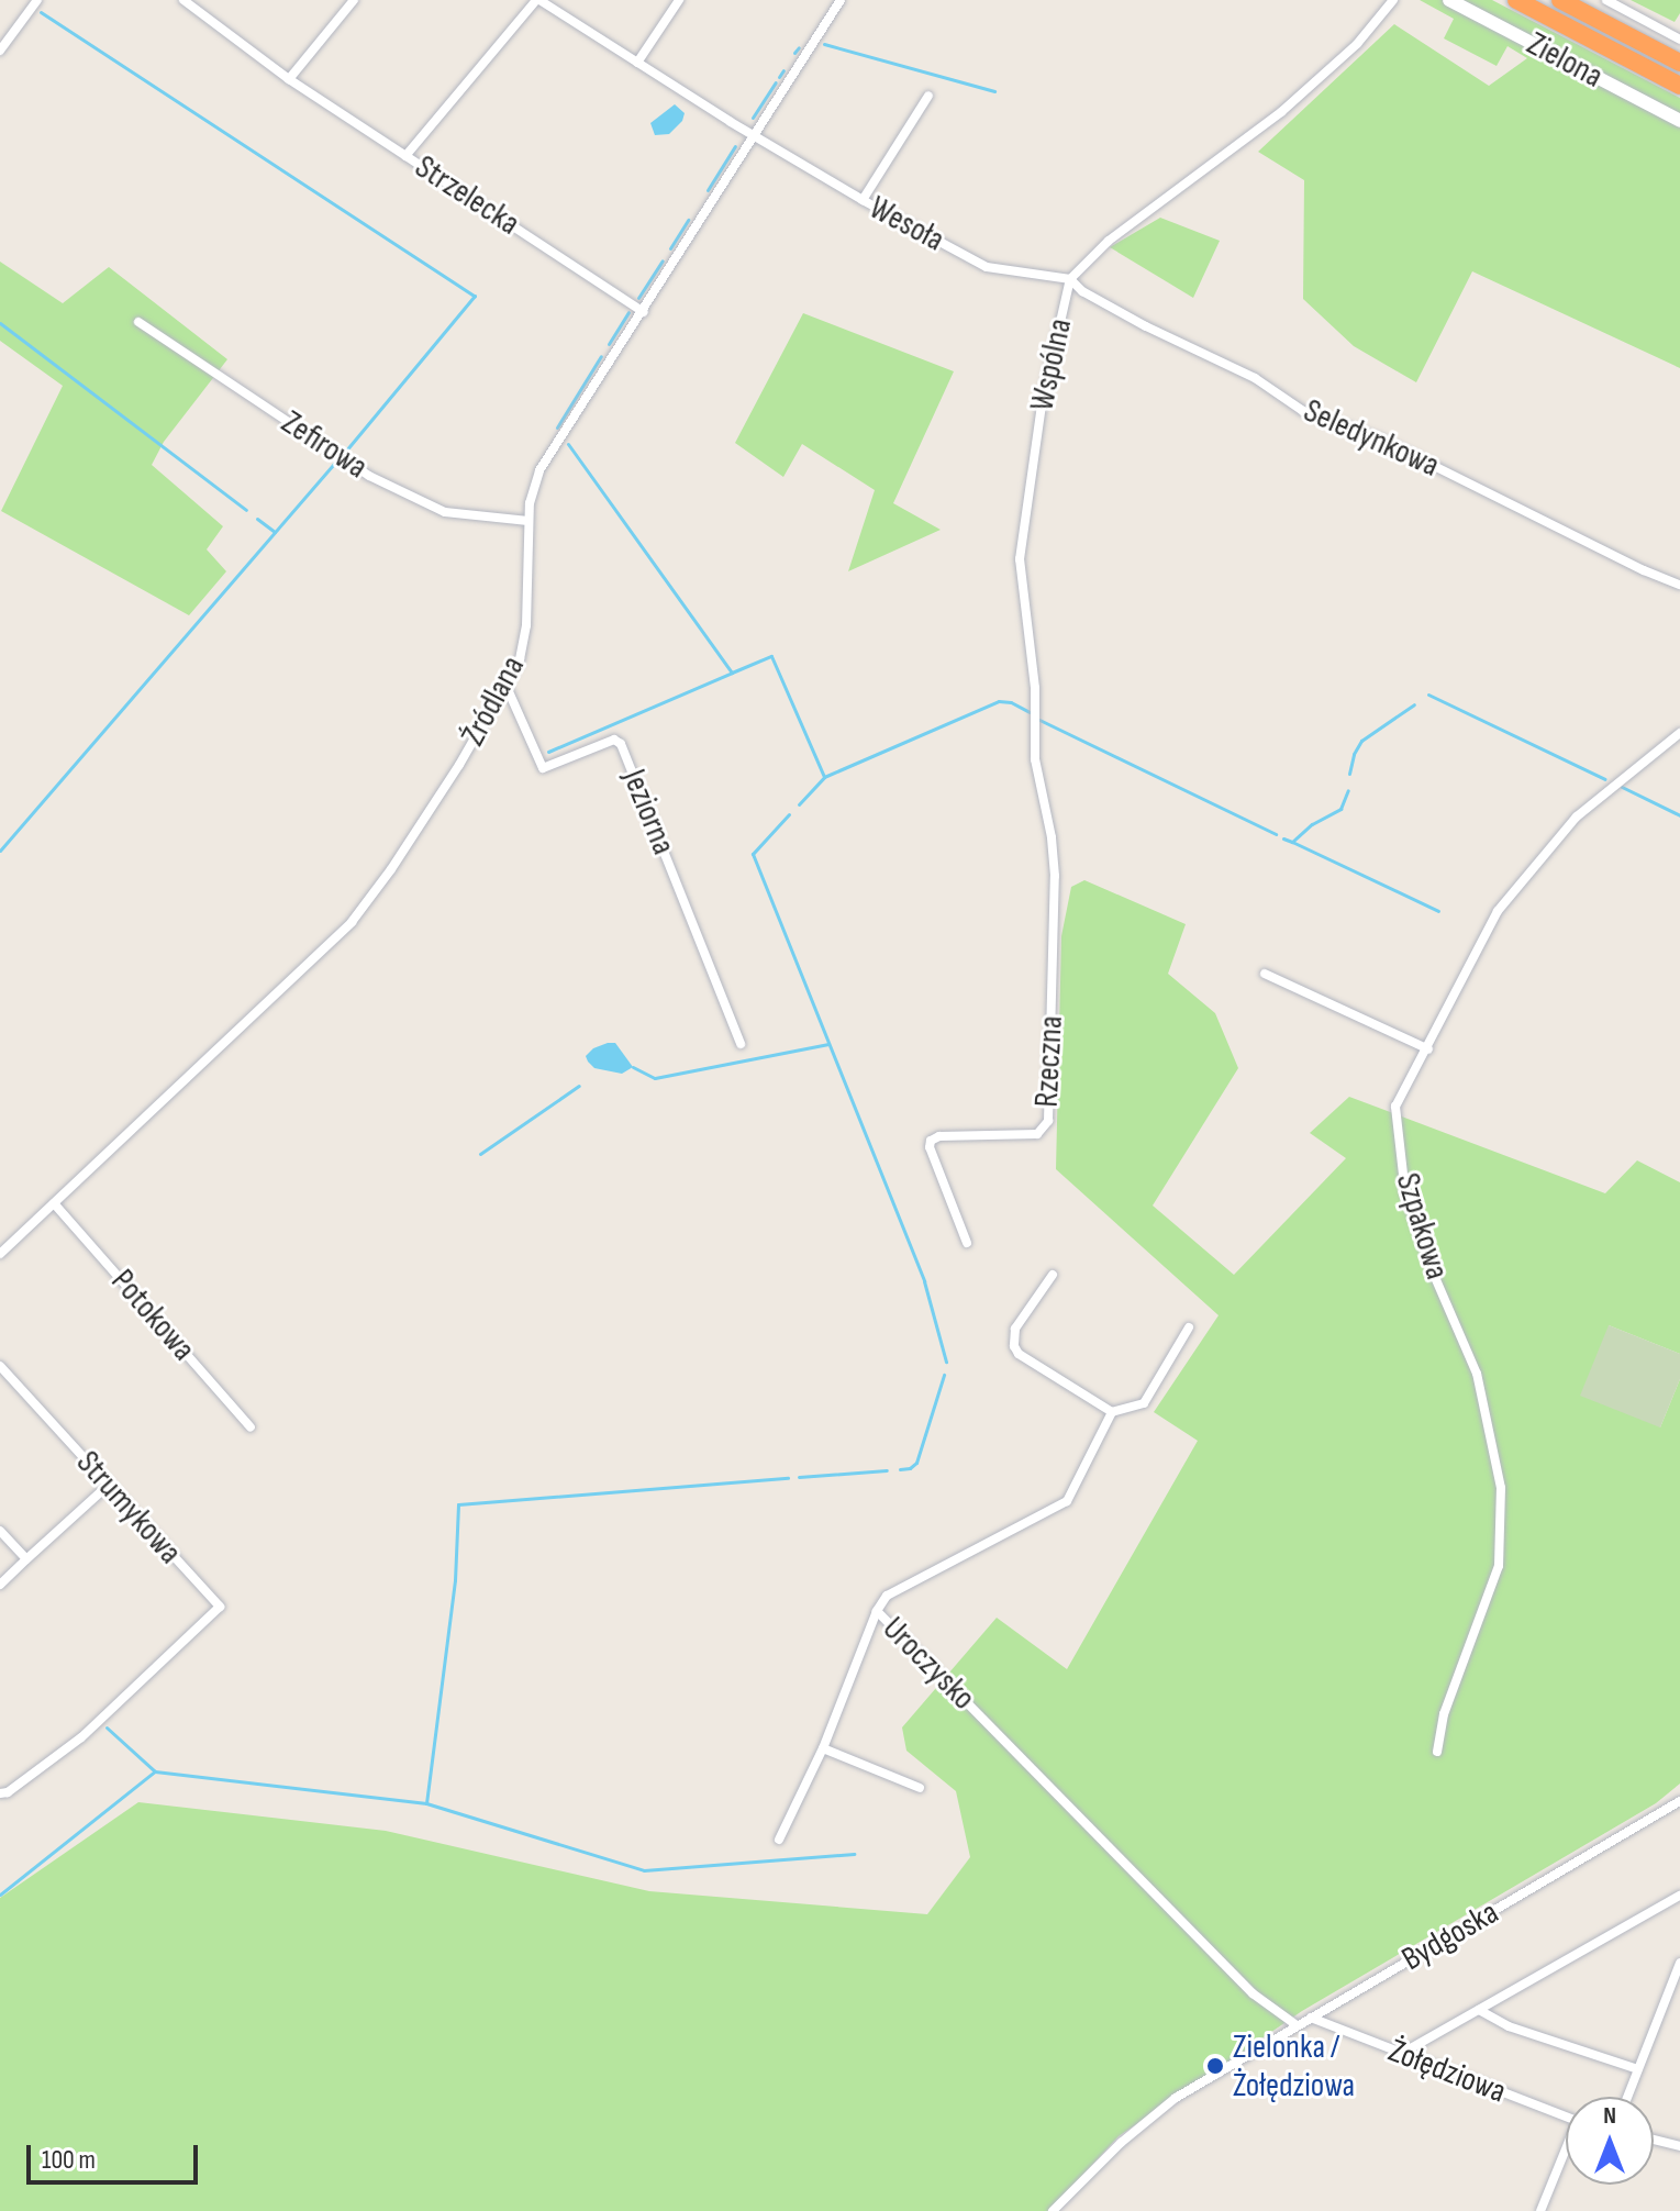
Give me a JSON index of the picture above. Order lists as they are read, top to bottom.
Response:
{
  "streets": {
    "street": [
      "Zielona",
      "Strzelecka",
      "Wesoła",
      "Wspólna",
      "Seledynkowa",
      "Zefirowa",
      "Źródlana",
      "Jeziorna",
      "Rzeczna",
      "Szpakowa",
      "Potokowa",
      "Strumykowa",
      "Uroczysko",
      "Bydgoska",
      "Żołędziowa"
    ]
  },
  "crossings": [
    ["Strzelecka", "Źródlana"],
    ["Wesoła", "Wspólna"],
    ["Wesoła", "Seledynkowa"],
    ["Wesoła", "Źródlana"],
    ["Wspólna", "Seledynkowa"],
    ["Wspólna", "Rzeczna"],
    ["Zefirowa", "Źródlana"],
    ["Źródlana", "Jeziorna"],
    ["Źródlana", "Potokowa"],
    ["Uroczysko", "Bydgoska"],
    ["Bydgoska", "Żołędziowa"]
  ],
  "places": ["Zielonka / Żołędziowa"],
  "scale_bar": "100 m",
  "north": "top"
}
